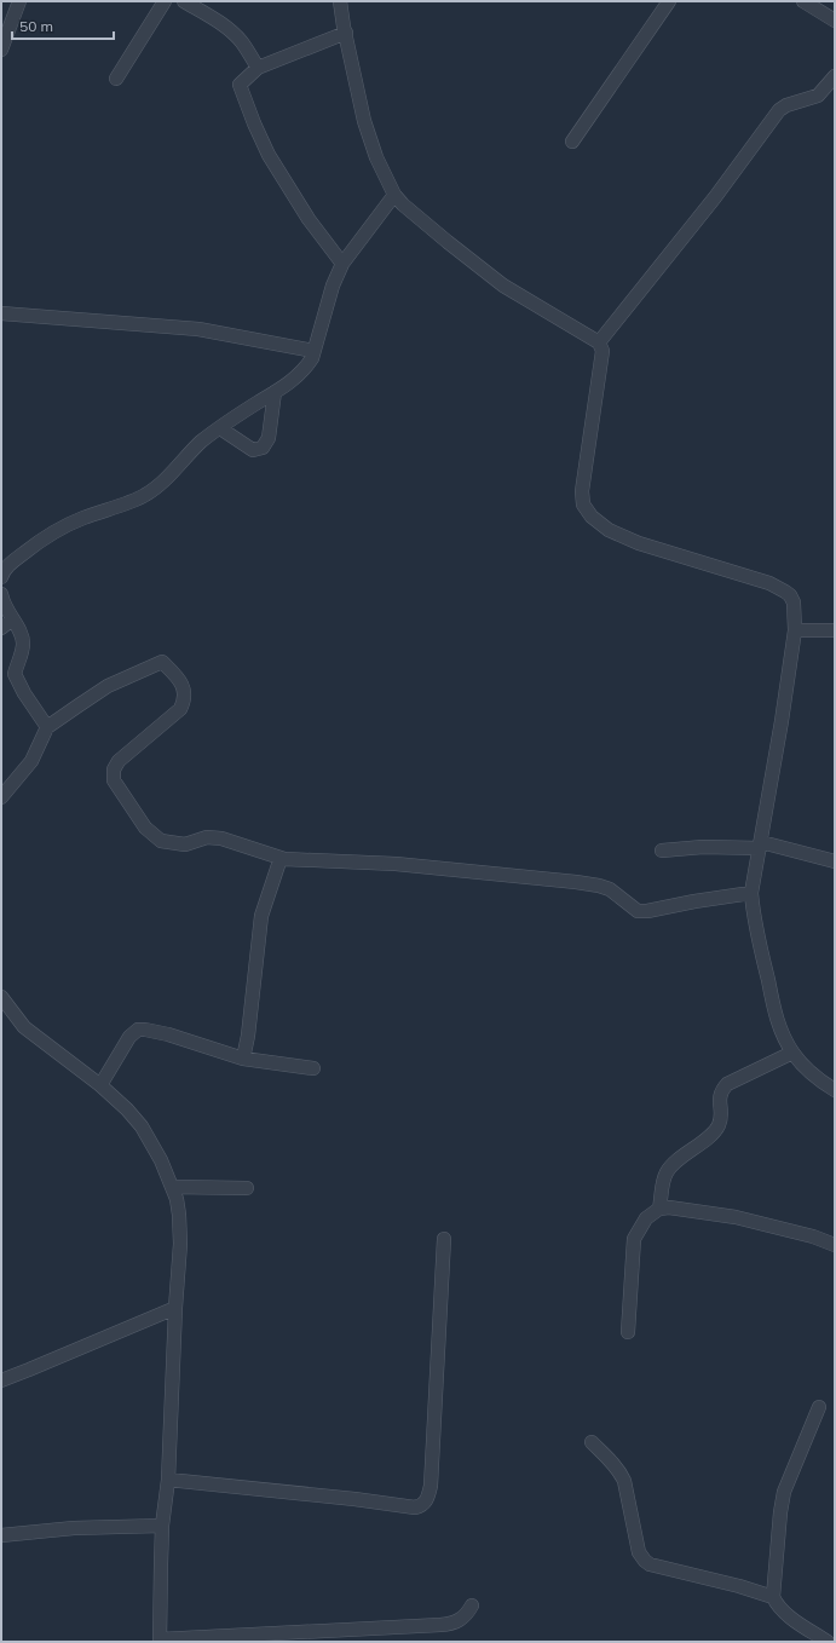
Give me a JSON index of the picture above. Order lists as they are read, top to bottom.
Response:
{
  "scale_bar": "50 m"
}
